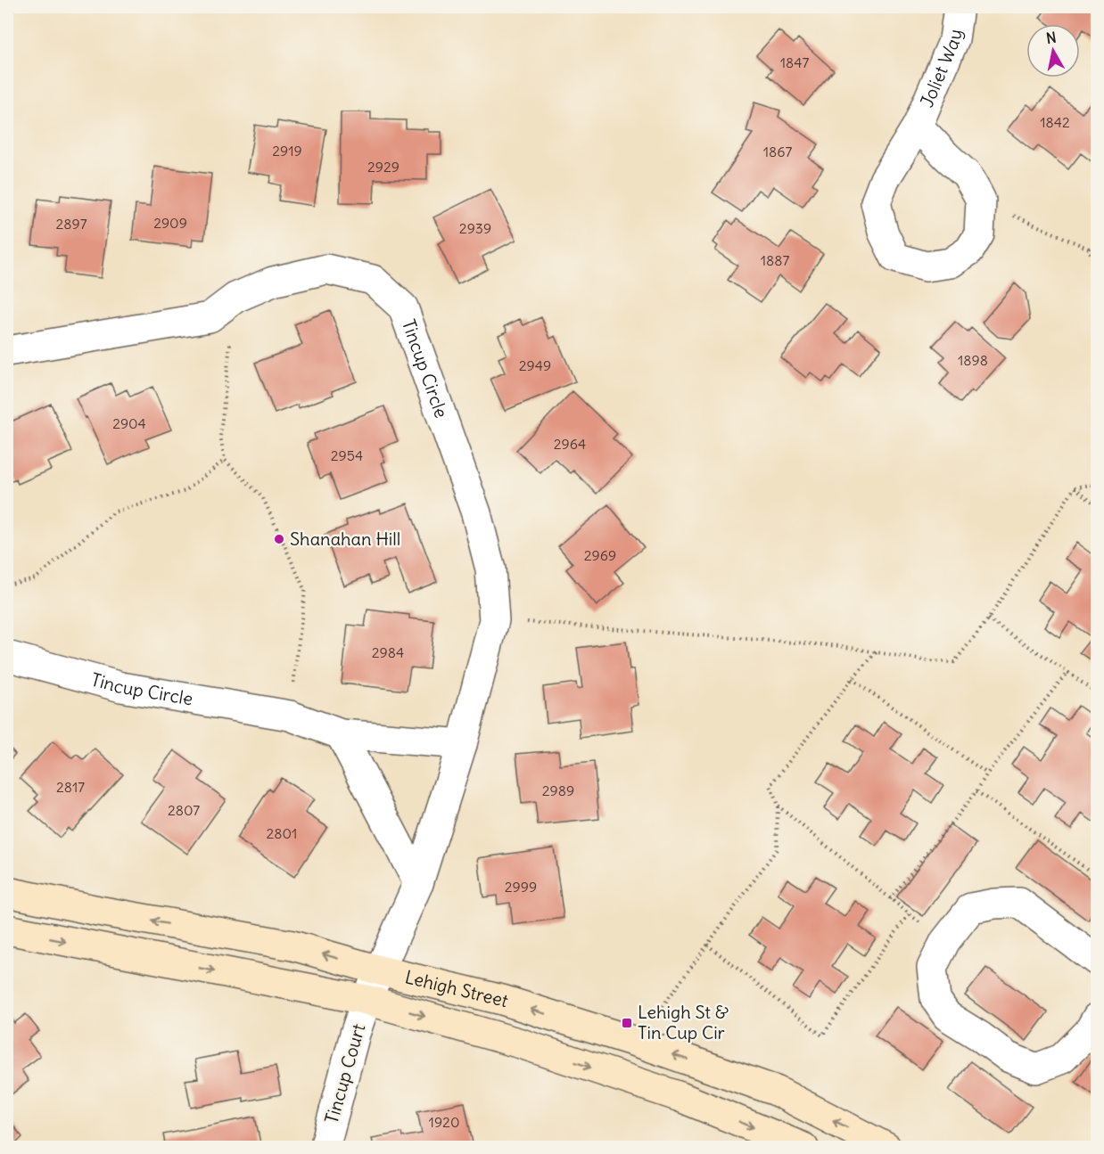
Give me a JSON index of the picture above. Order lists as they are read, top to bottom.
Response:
{
  "streets": {
    "street": [
      "Joliet Way",
      "Tincup Circle",
      "Lehigh Street",
      "Tincup Court"
    ]
  },
  "crossings": [
    ["Tincup Circle", "Lehigh Street"],
    ["Tincup Circle", "Tincup Court"],
    ["Lehigh Street", "Tincup Court"]
  ],
  "places": {
    "other": ["Shanahan Hill"],
    "transit": ["Lehigh St & Tin Cup Cir"]
  },
  "house_numbers": [
    "1847",
    "1842",
    "2919",
    "1867",
    "2929",
    "2909",
    "2897",
    "2939",
    "1887",
    "1898",
    "2949",
    "2904",
    "2964",
    "2954",
    "2969",
    "2984",
    "2817",
    "2989",
    "2807",
    "2801",
    "2999",
    "1920"
  ],
  "north": "top"
}
